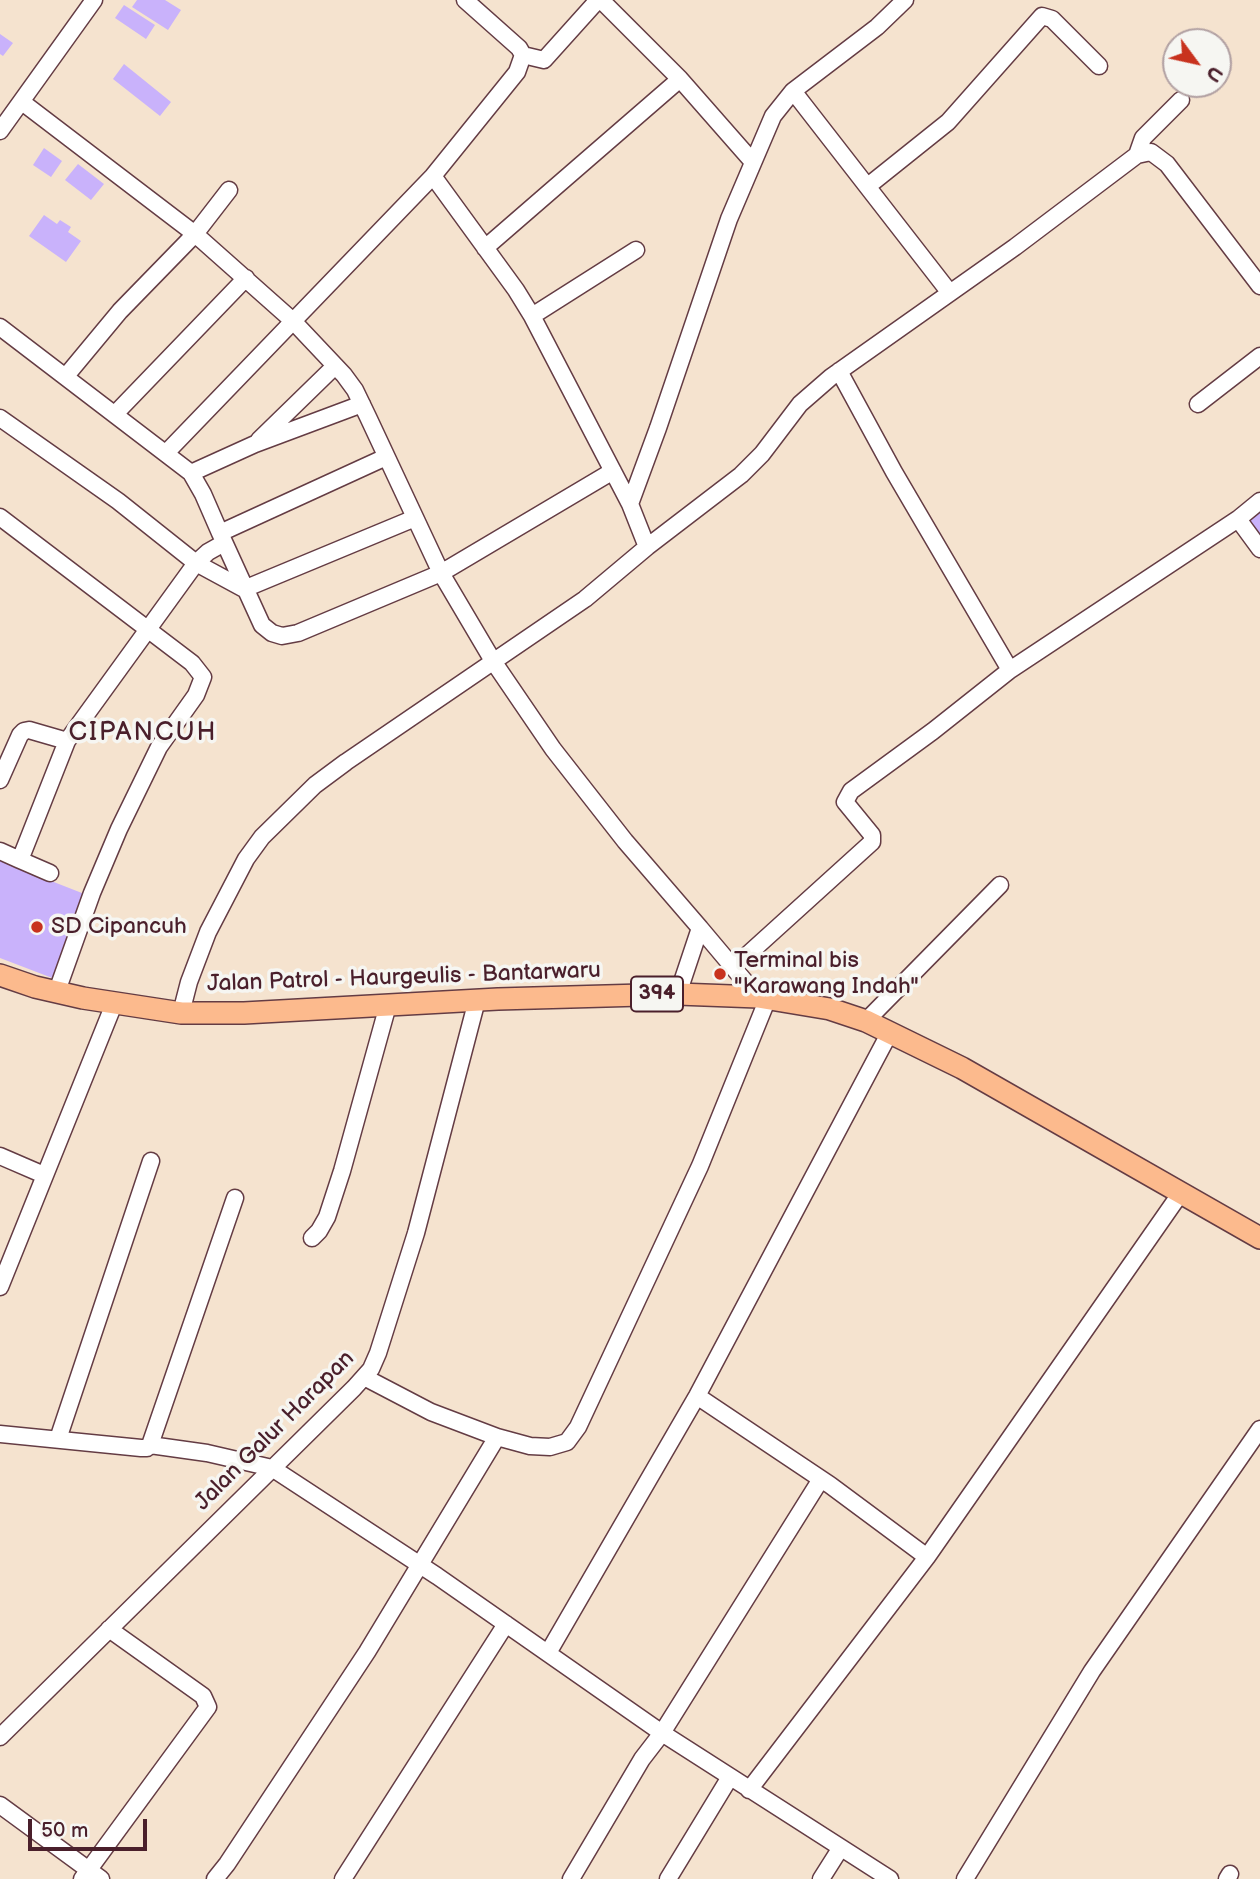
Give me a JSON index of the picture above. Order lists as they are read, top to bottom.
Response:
{
  "streets": {
    "main road": ["Jalan Patrol - Haurgeulis - Bantarwaru", "394"],
    "street": ["Jalan Galur Harapan"]
  },
  "crossings": [
    ["Jalan Patrol - Haurgeulis - Bantarwaru", "Jalan Galur Harapan"]
  ],
  "districts": ["CIPANCUH"],
  "places": ["SD Cipancuh", "Terminal bis \"Karawang Indah\""],
  "scale_bar": "50 m",
  "north": "bottom right"
}
